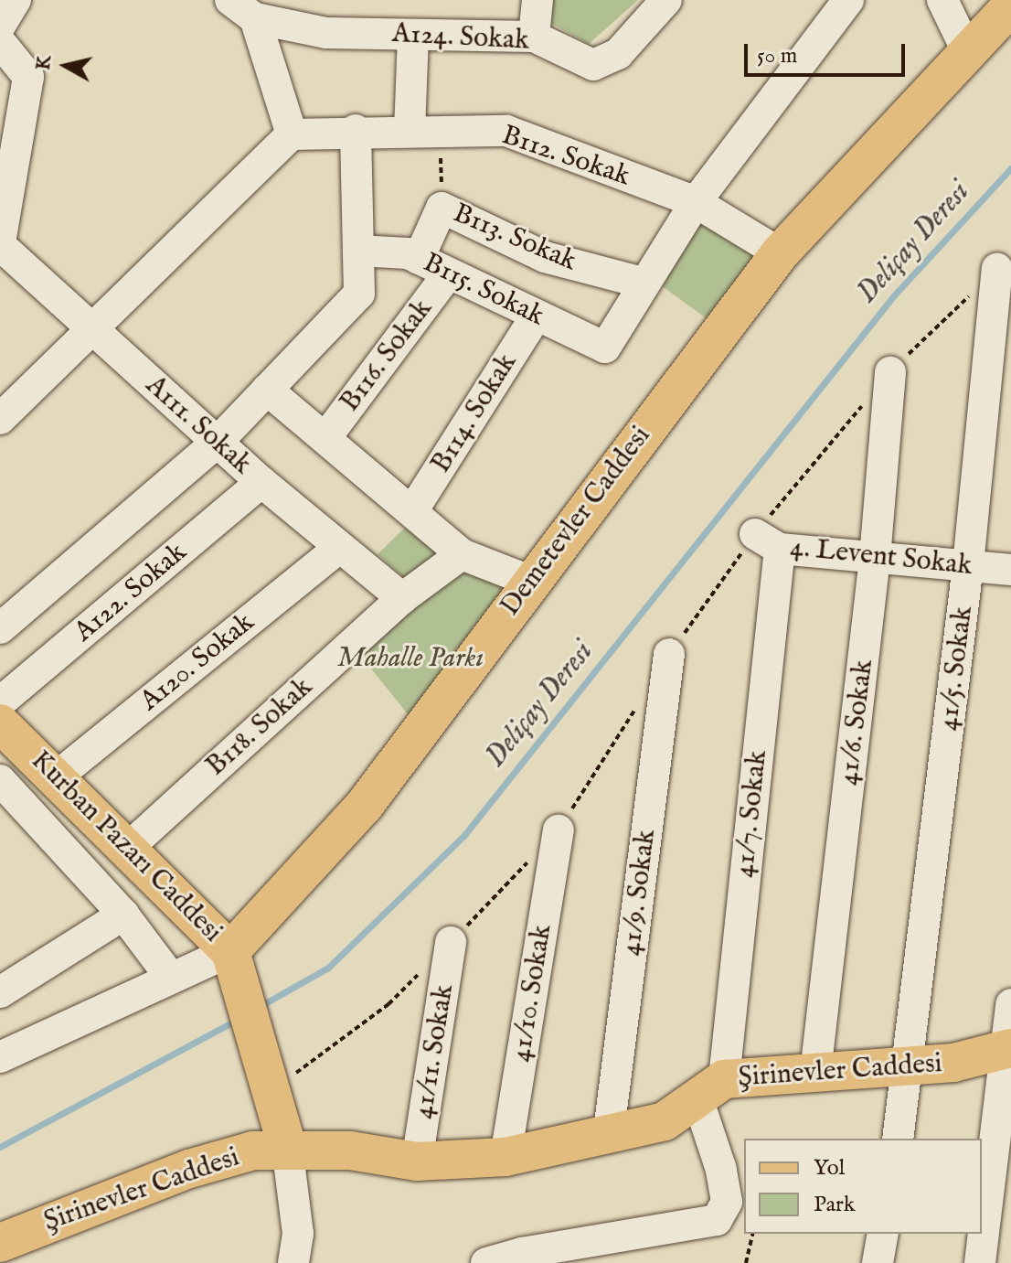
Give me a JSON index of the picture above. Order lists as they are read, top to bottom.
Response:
{
  "streets": {
    "main road": ["Demetevler Caddesi", "Kurban Pazarı Caddesi", "Şirinevler Caddesi"],
    "street": [
      "A124. Sokak",
      "B112. Sokak",
      "B113. Sokak",
      "B115. Sokak",
      "B116. Sokak",
      "B114. Sokak",
      "A111. Sokak",
      "4. Levent Sokak",
      "A122. Sokak",
      "A120. Sokak",
      "41/5. Sokak",
      "41/6. Sokak",
      "B118. Sokak",
      "41/7. Sokak",
      "41/9. Sokak",
      "41/10. Sokak",
      "41/11. Sokak"
    ]
  },
  "crossings": [
    ["B112. Sokak", "Demetevler Caddesi"],
    ["B113. Sokak", "B115. Sokak"],
    ["B115. Sokak", "B116. Sokak"],
    ["B115. Sokak", "B114. Sokak"],
    ["A111. Sokak", "A122. Sokak"],
    ["A111. Sokak", "A120. Sokak"],
    ["A111. Sokak", "B118. Sokak"],
    ["Demetevler Caddesi", "Kurban Pazarı Caddesi"],
    ["4. Levent Sokak", "41/5. Sokak"],
    ["4. Levent Sokak", "41/6. Sokak"],
    ["4. Levent Sokak", "41/7. Sokak"],
    ["A120. Sokak", "Kurban Pazarı Caddesi"],
    ["41/5. Sokak", "Şirinevler Caddesi"],
    ["41/6. Sokak", "Şirinevler Caddesi"],
    ["B118. Sokak", "Kurban Pazarı Caddesi"],
    ["41/7. Sokak", "Şirinevler Caddesi"],
    ["Kurban Pazarı Caddesi", "Şirinevler Caddesi"],
    ["41/9. Sokak", "Şirinevler Caddesi"],
    ["41/10. Sokak", "Şirinevler Caddesi"],
    ["41/11. Sokak", "Şirinevler Caddesi"]
  ],
  "water": ["Deliçay Deresi"],
  "parks": ["Mahalle Parkı"],
  "legend": ["Yol", "Park"],
  "scale_bar": "50 m",
  "north": "left"
}
